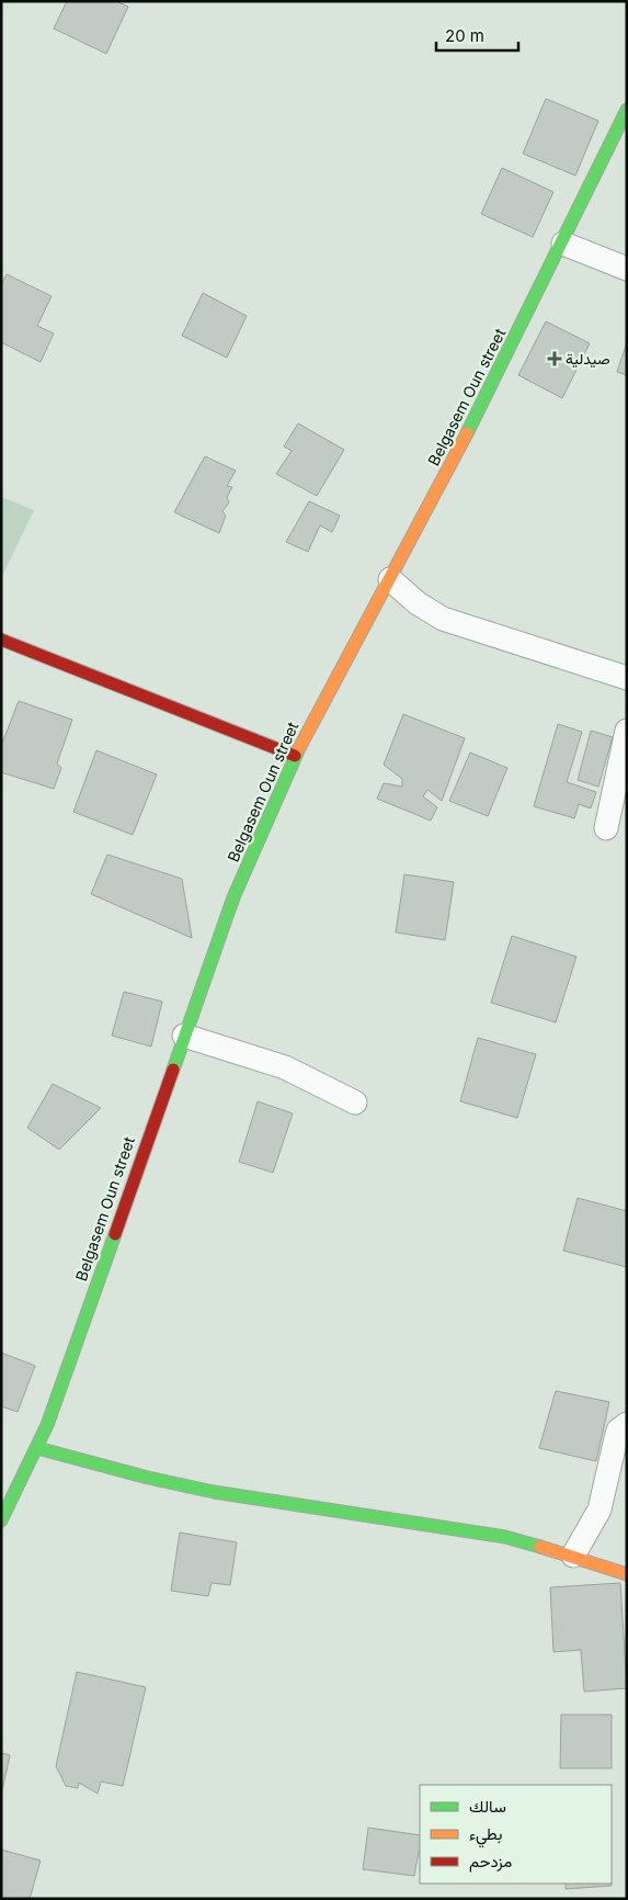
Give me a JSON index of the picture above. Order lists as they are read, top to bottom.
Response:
{
  "streets": {
    "street": ["Belgasem Oun street"]
  },
  "places": {
    "health": ["صيدلية"]
  },
  "legend": ["سالك", "بطيء", "مزدحم"],
  "scale_bar": "20 m"
}
